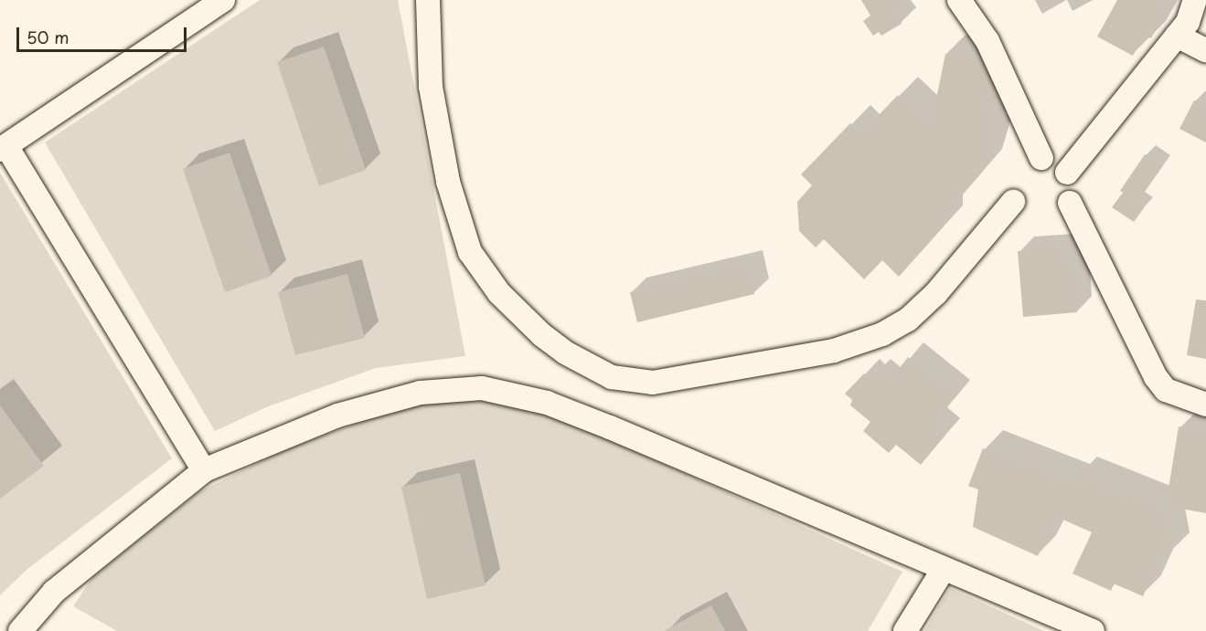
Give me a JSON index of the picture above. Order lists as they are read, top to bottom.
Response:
{
  "scale_bar": "50 m"
}
